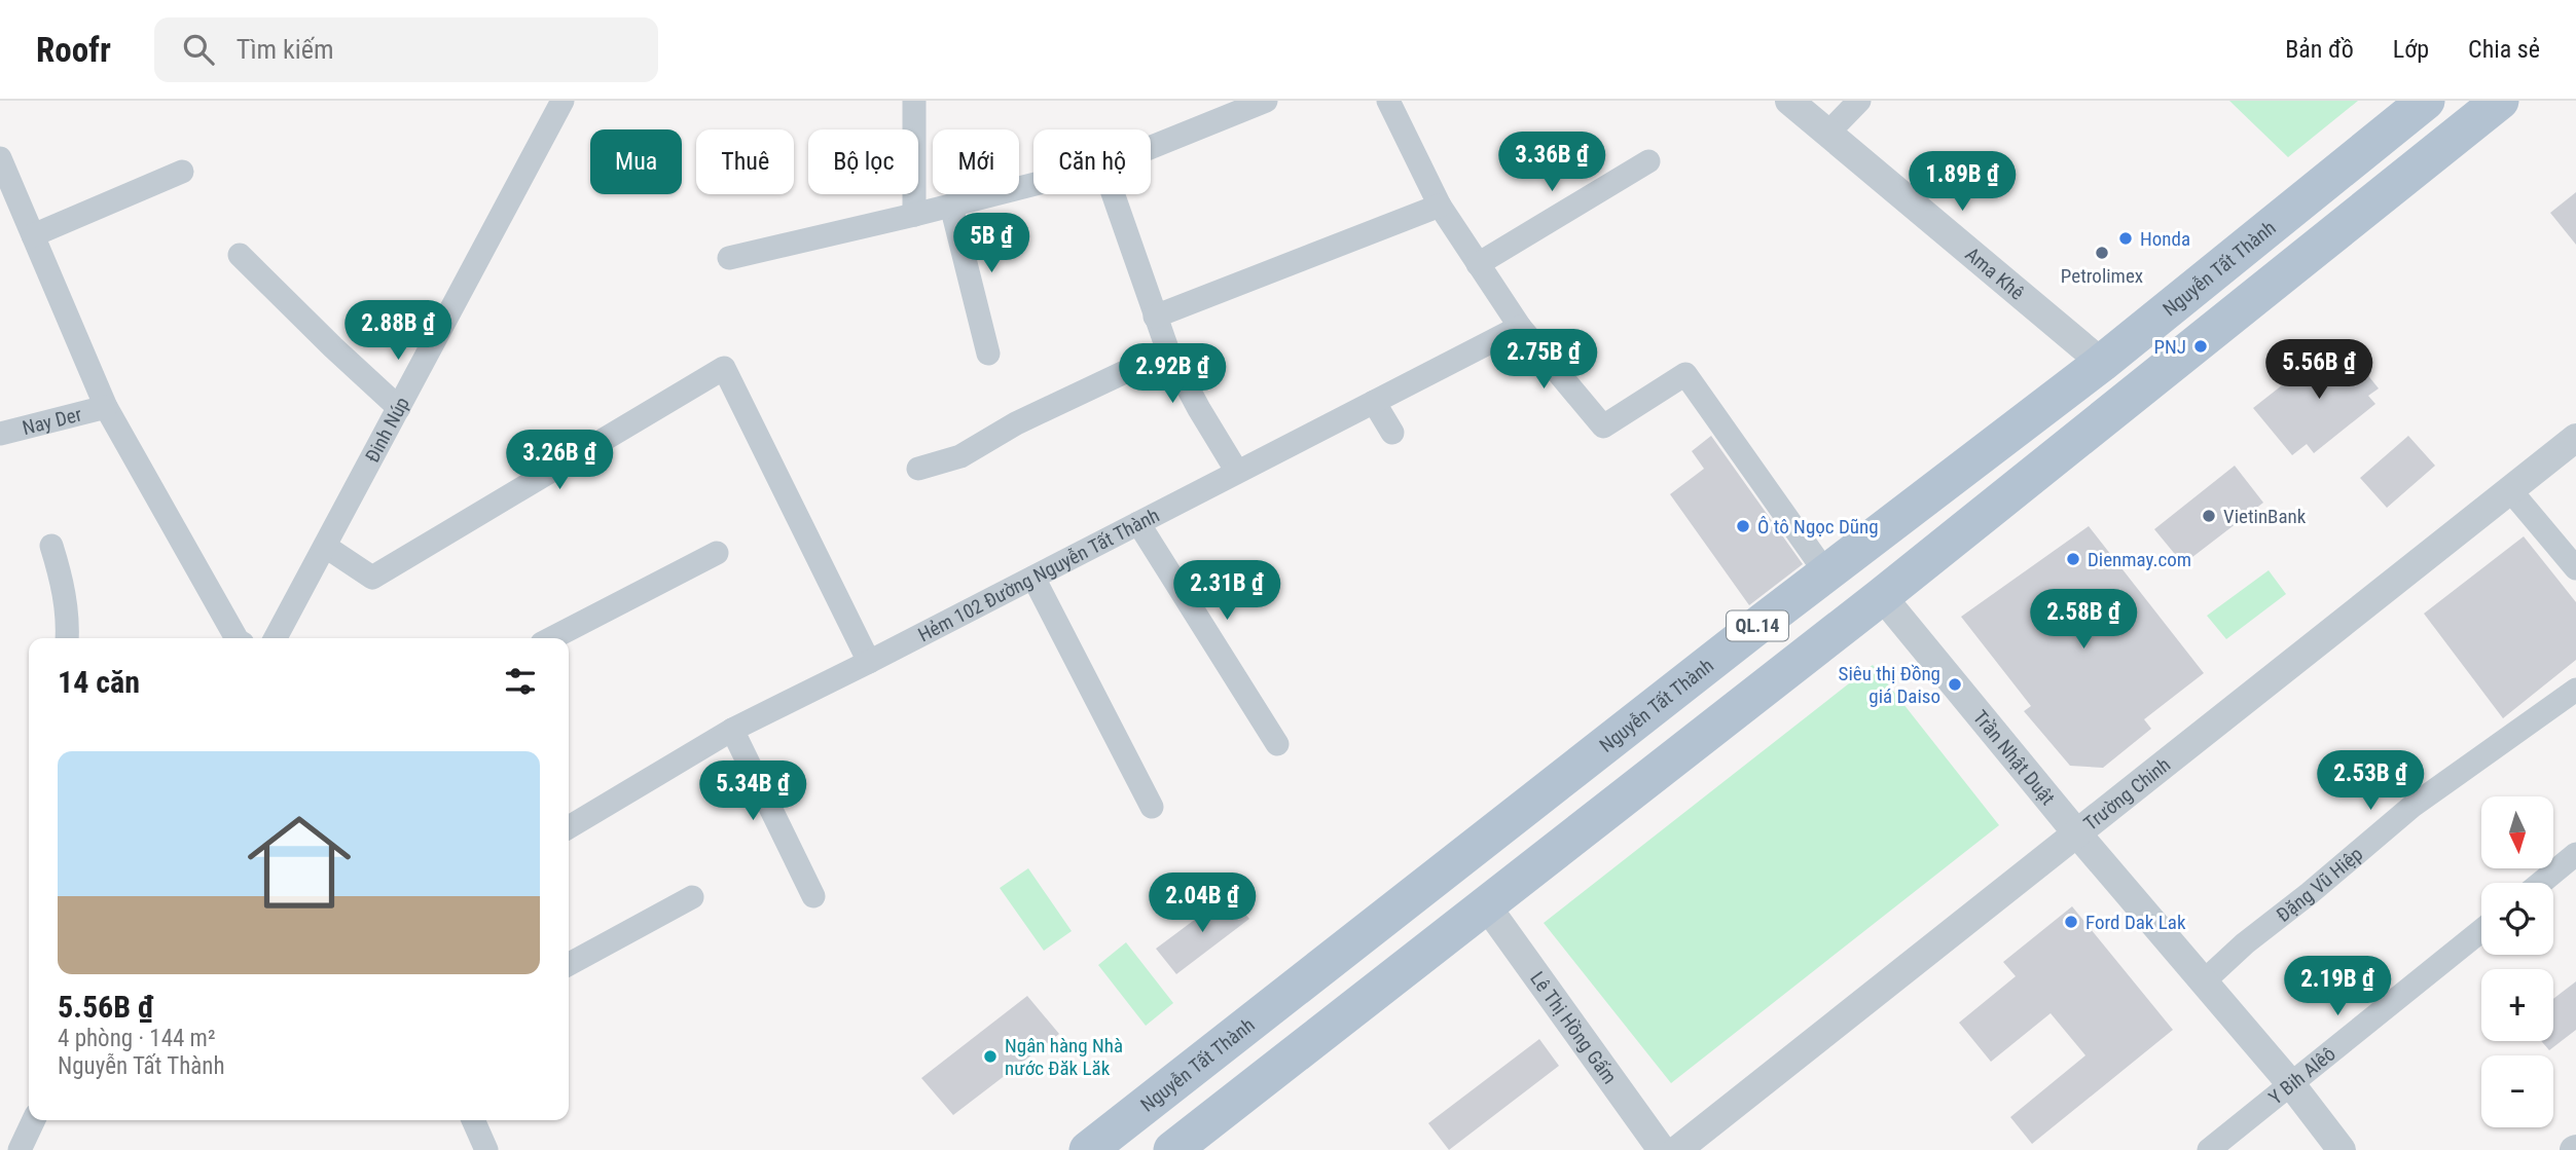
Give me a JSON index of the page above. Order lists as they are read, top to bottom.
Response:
{
  "streets": {
    "main road": ["Nguyễn Tất Thành", "QL.14"],
    "street": [
      "Ama Khê",
      "Nay Der",
      "Đinh Núp",
      "Hẻm 102 Đường Nguyễn Tất Thành",
      "Trần Nhật Duật",
      "Trường Chinh",
      "Đặng Vũ Hiệp",
      "Lê Thị Hồng Gấm",
      "Y Bih Alêô"
    ]
  },
  "crossings": [
    ["Nguyễn Tất Thành", "Ama Khê"],
    ["QL.14", "Trần Nhật Duật"],
    ["QL.14", "Lê Thị Hồng Gấm"],
    ["Trần Nhật Duật", "Trường Chinh"],
    ["Trần Nhật Duật", "Đặng Vũ Hiệp"],
    ["Trần Nhật Duật", "Y Bih Alêô"]
  ],
  "places": [
    "Honda",
    "Petrolimex",
    "PNJ",
    "VietinBank",
    "Ô tô Ngọc Dũng",
    "Dienmay.com",
    "Siêu thị Đồng giá Daiso",
    "Ford Dak Lak",
    "Ngân hàng Nhà nước Đăk Lăk"
  ],
  "north": "bottom",
  "page": {
    "header": "Roofr",
    "search": "Tìm kiếm",
    "nav": ["Bản đồ", "Lớp", "Chia sẻ"],
    "chip": [
      "Mua",
      "Thuê",
      "Bộ lọc",
      "Mới",
      "Căn hộ"
    ],
    "price": [
      "3.36B ₫",
      "1.89B ₫",
      "5B ₫",
      "2.88B ₫",
      "2.75B ₫",
      "5.56B ₫",
      "2.92B ₫",
      "3.26B ₫",
      "2.31B ₫",
      "2.58B ₫",
      "2.53B ₫",
      "5.34B ₫",
      "2.04B ₫",
      "2.19B ₫"
    ],
    "heading": "14 căn",
    "list": [
      {
        "name": "5.56B ₫",
        "note": "4 phòng · 144 m² · Nguyễn Tất Thành"
      }
    ],
    "map_buttons": ["+", "−"]
  }
}
